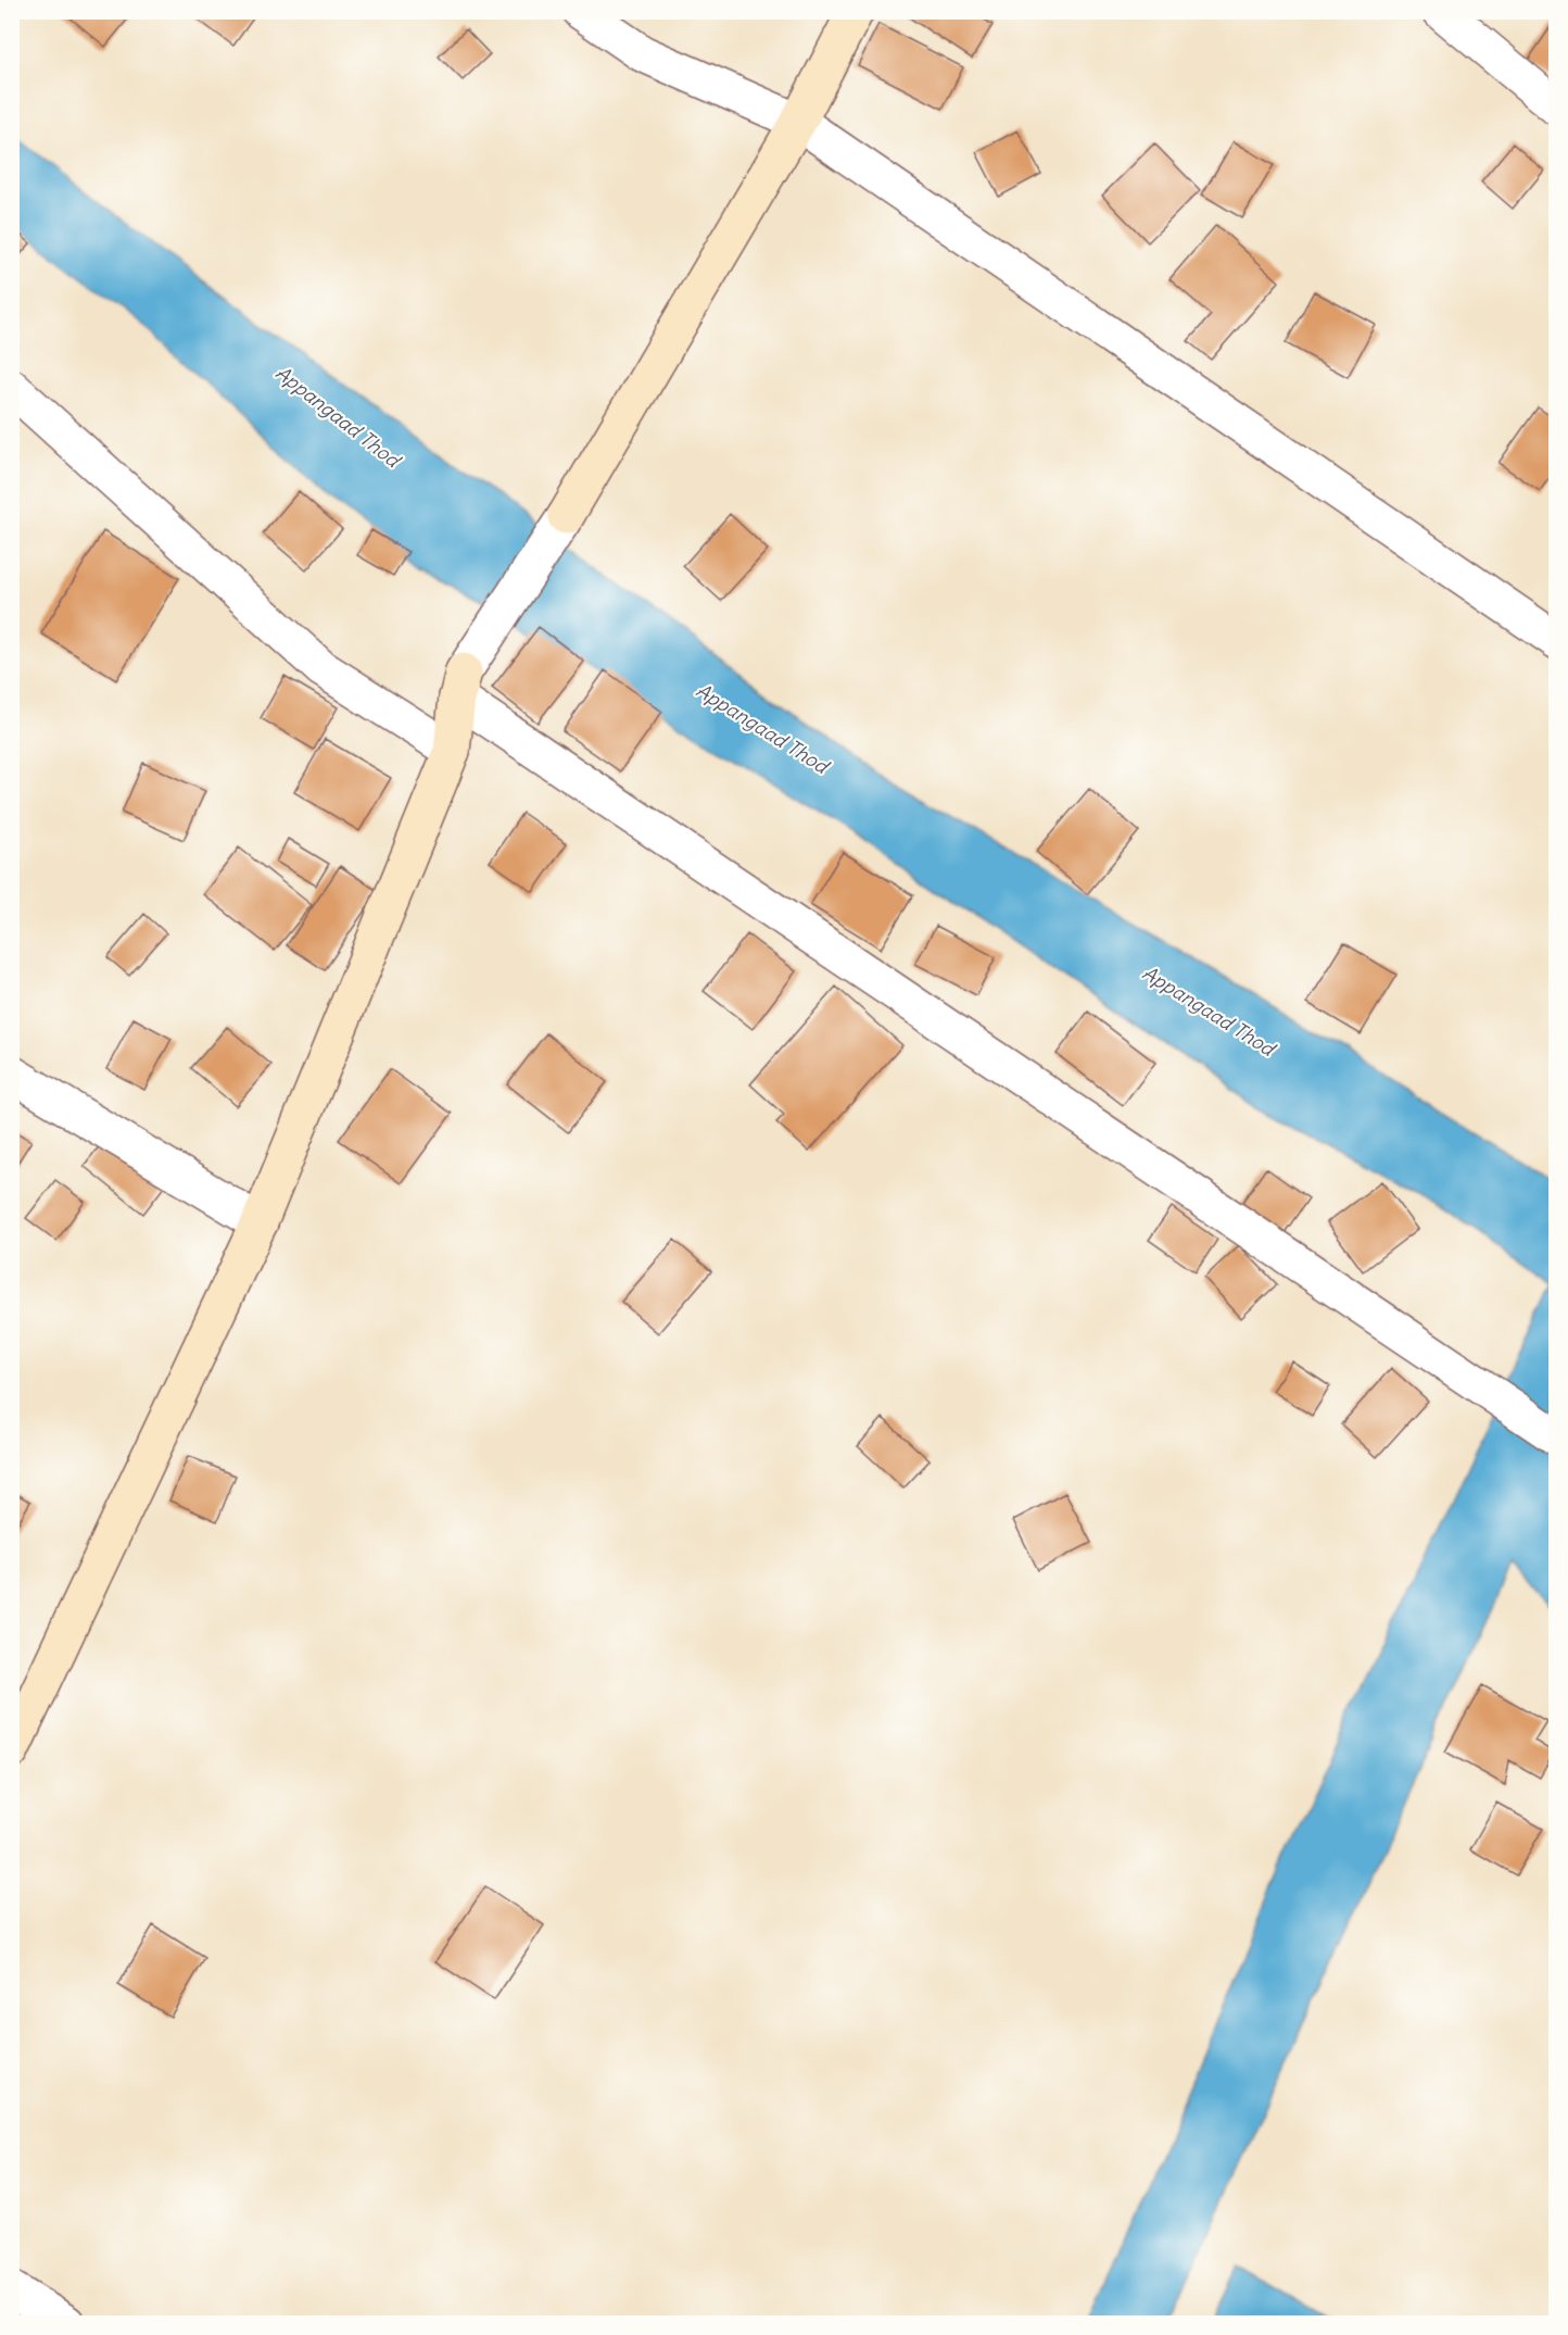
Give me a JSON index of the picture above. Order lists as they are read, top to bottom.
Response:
{
  "water": ["Appangaad Thod"]
}
